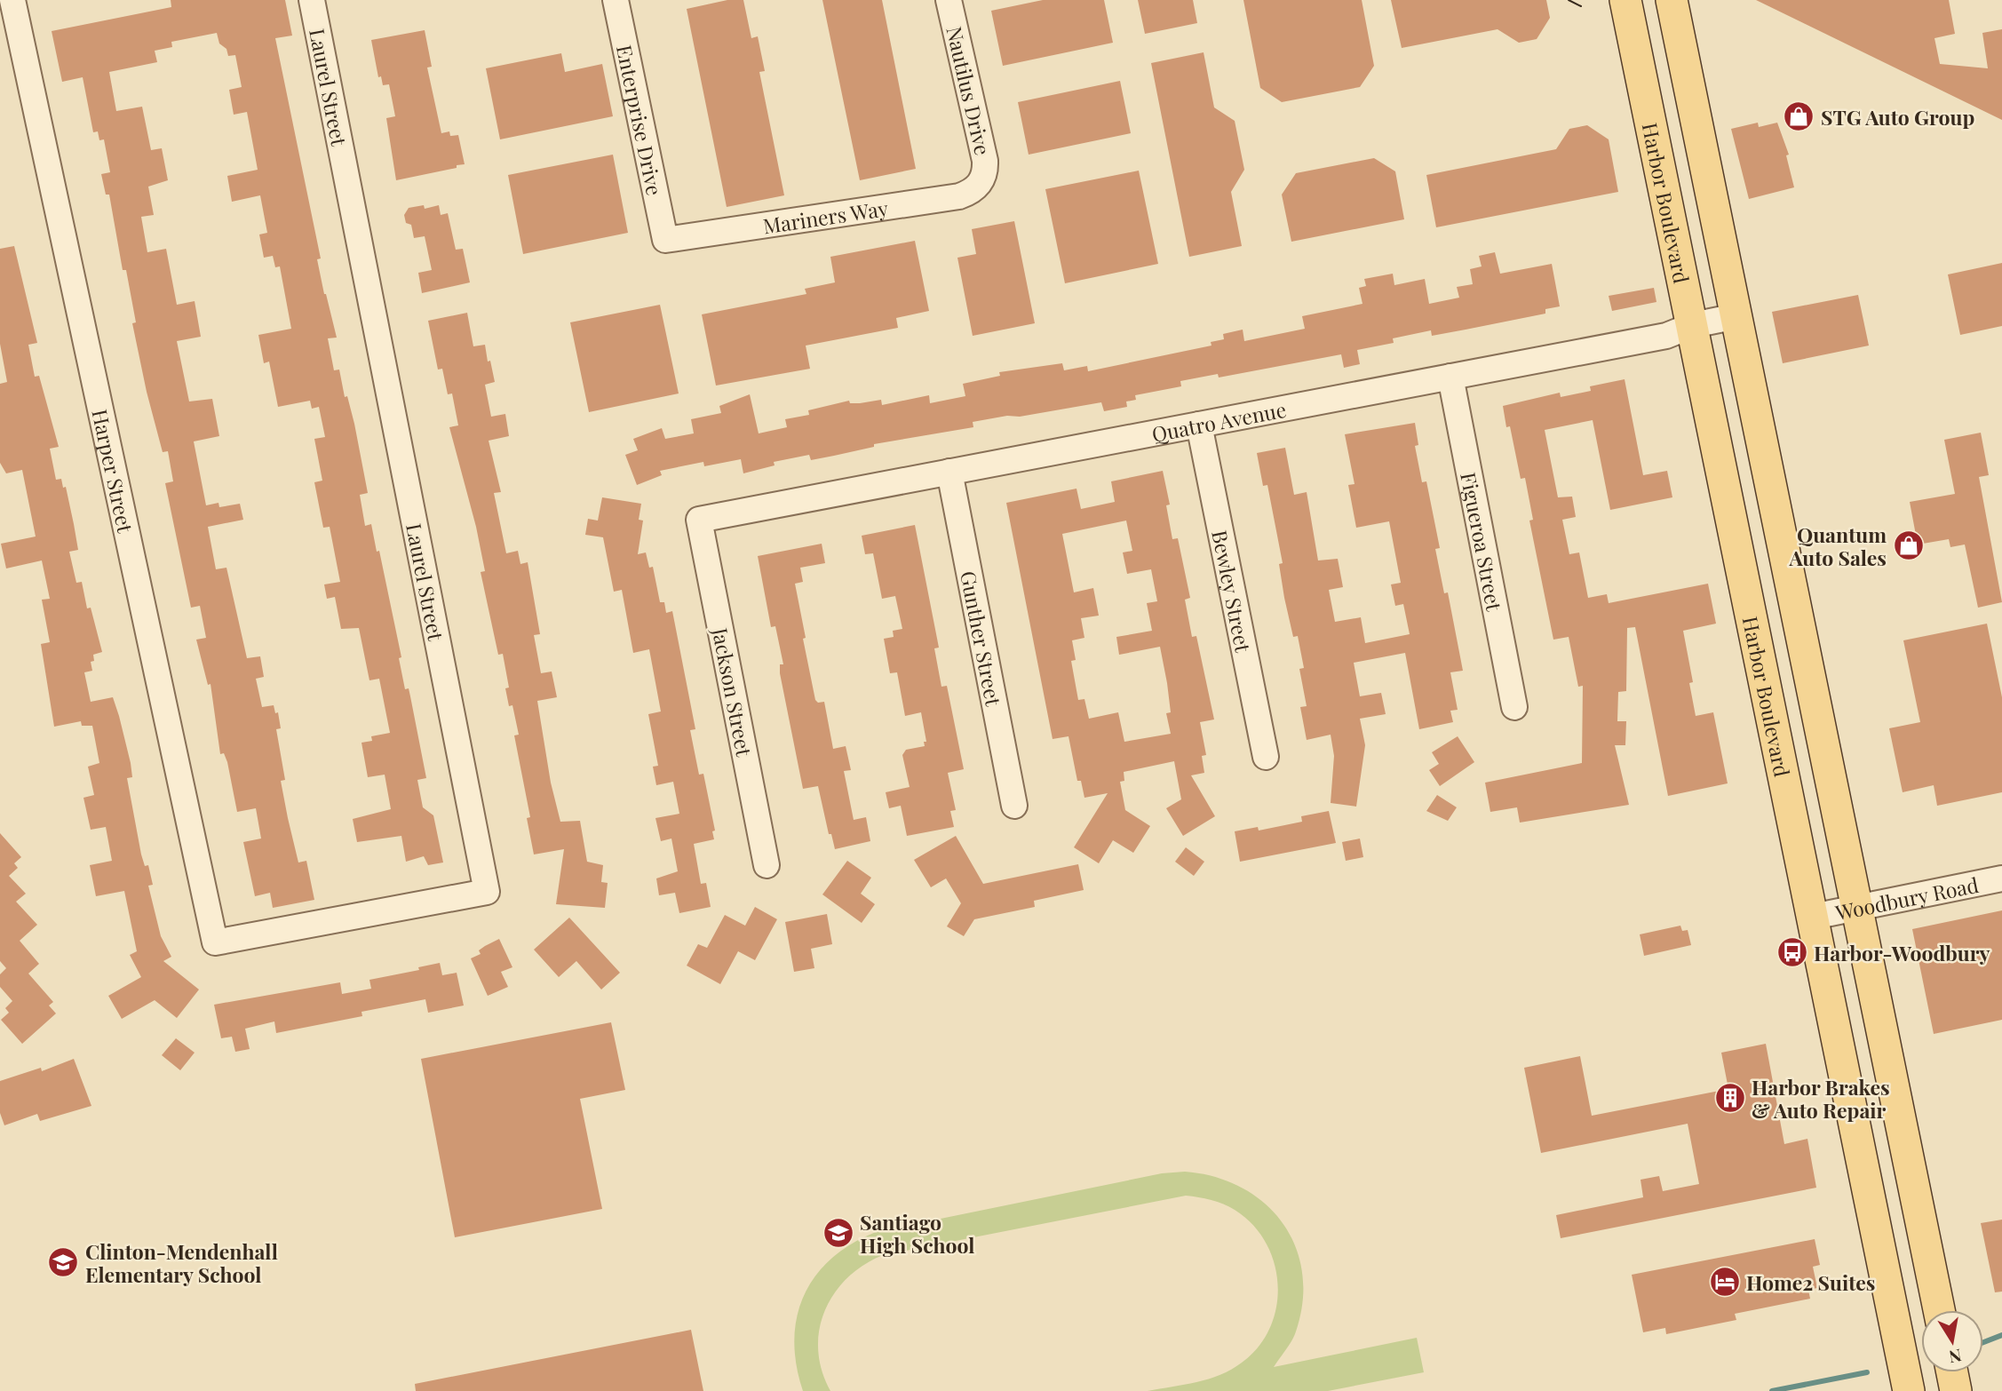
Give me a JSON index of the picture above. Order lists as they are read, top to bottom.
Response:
{
  "streets": {
    "main road": ["Harbor Boulevard"],
    "street": [
      "Laurel Street",
      "Nautilus Drive",
      "Enterprise Drive",
      "Mariners Way",
      "Quatro Avenue",
      "Harper Street",
      "Figueroa Street",
      "Bewley Street",
      "Gunther Street",
      "Jackson Street",
      "Woodbury Road"
    ]
  },
  "crossings": [
    ["Laurel Street", "Harper Street"],
    ["Nautilus Drive", "Mariners Way"],
    ["Enterprise Drive", "Mariners Way"],
    ["Harbor Boulevard", "Quatro Avenue"],
    ["Harbor Boulevard", "Woodbury Road"],
    ["Quatro Avenue", "Figueroa Street"],
    ["Quatro Avenue", "Bewley Street"],
    ["Quatro Avenue", "Gunther Street"],
    ["Quatro Avenue", "Jackson Street"]
  ],
  "places": {
    "shop": ["STG Auto Group", "Quantum Auto Sales"],
    "bus stop": ["Harbor-Woodbury"],
    "building": ["Harbor Brakes & Auto Repair"],
    "school or university": ["Santiago High School", "Clinton-Mendenhall Elementary School"],
    "hotel": ["Home2 Suites"]
  },
  "north": "bottom"
}
